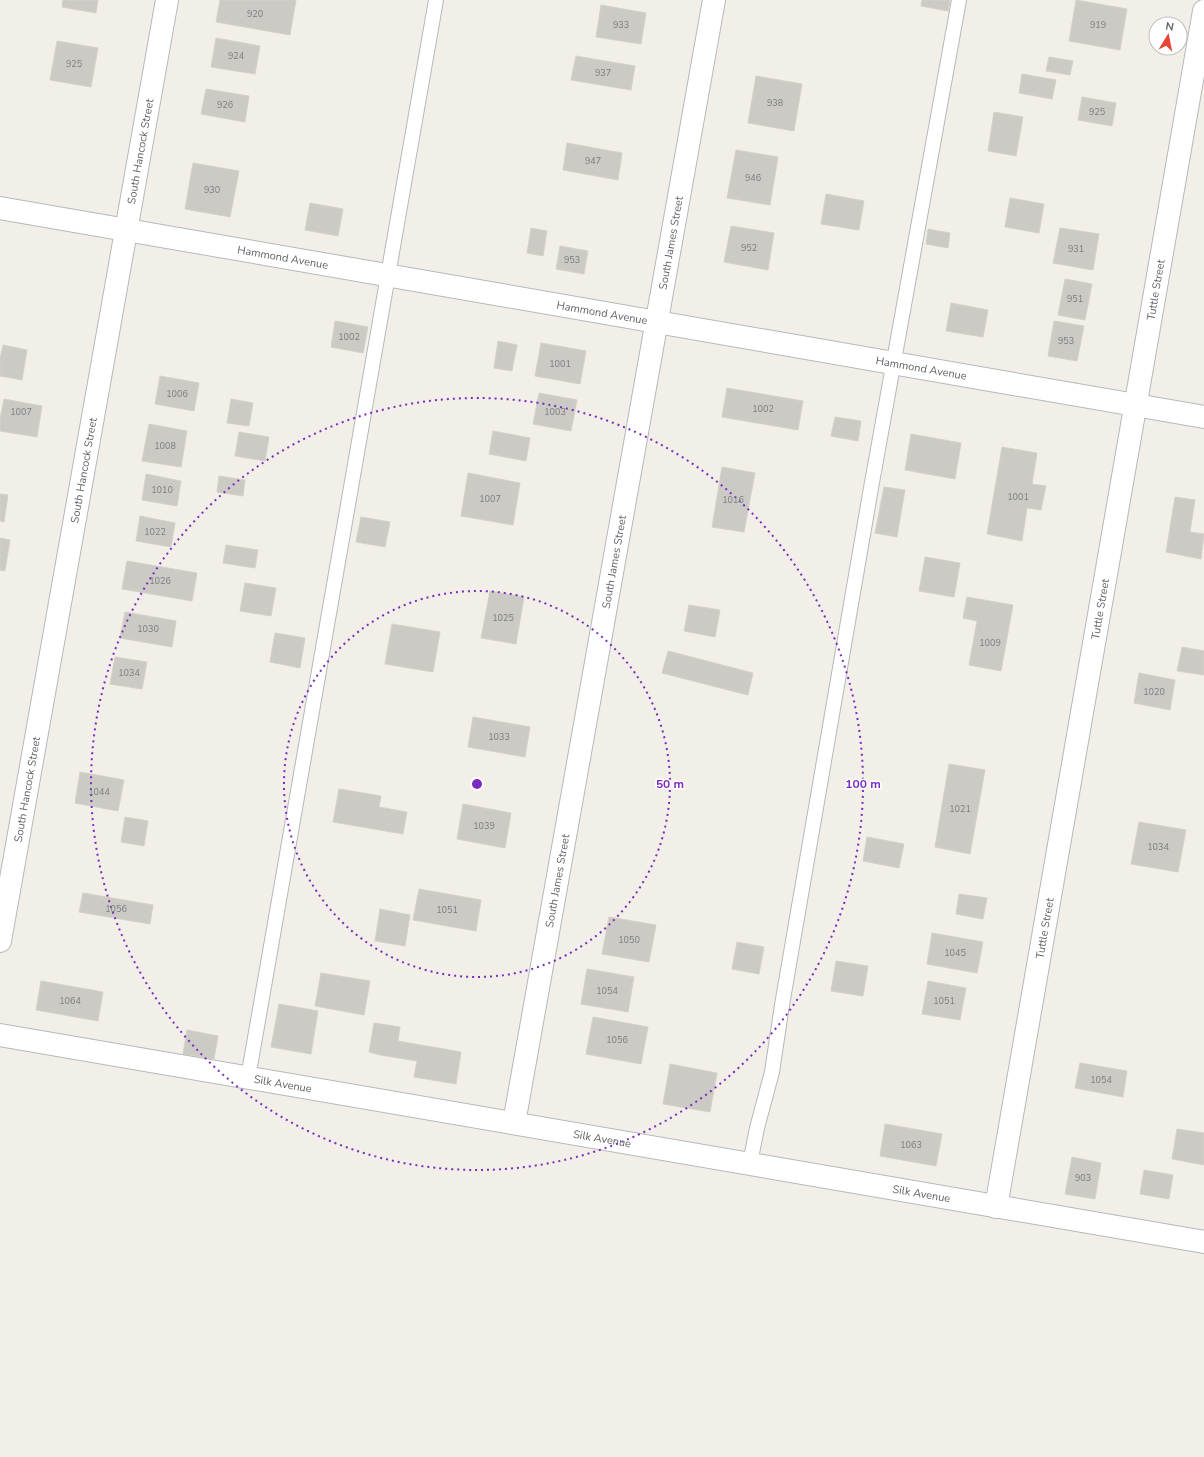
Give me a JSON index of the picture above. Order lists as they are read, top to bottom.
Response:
{
  "streets": {
    "street": [
      "South Hancock Street",
      "South James Street",
      "Hammond Avenue",
      "Tuttle Street",
      "Silk Avenue"
    ]
  },
  "crossings": [
    ["South Hancock Street", "Hammond Avenue"],
    ["South James Street", "Hammond Avenue"],
    ["South James Street", "Silk Avenue"],
    ["Hammond Avenue", "Tuttle Street"],
    ["Tuttle Street", "Silk Avenue"]
  ],
  "house_numbers": [
    "920",
    "933",
    "919",
    "924",
    "925",
    "937",
    "938",
    "926",
    "925",
    "947",
    "946",
    "930",
    "952",
    "931",
    "953",
    "951",
    "1002",
    "953",
    "1001",
    "1006",
    "1002",
    "1007",
    "1003",
    "1008",
    "1010",
    "1001",
    "1007",
    "1016",
    "1022",
    "1026",
    "1025",
    "1030",
    "1009",
    "1034",
    "1020",
    "1033",
    "1044",
    "1021",
    "1039",
    "1034",
    "1056",
    "1051",
    "1050",
    "1045",
    "1054",
    "1064",
    "1051",
    "1056",
    "1054",
    "1063",
    "903"
  ],
  "north": "top",
  "rings": ["50 m", "100 m"]
}
